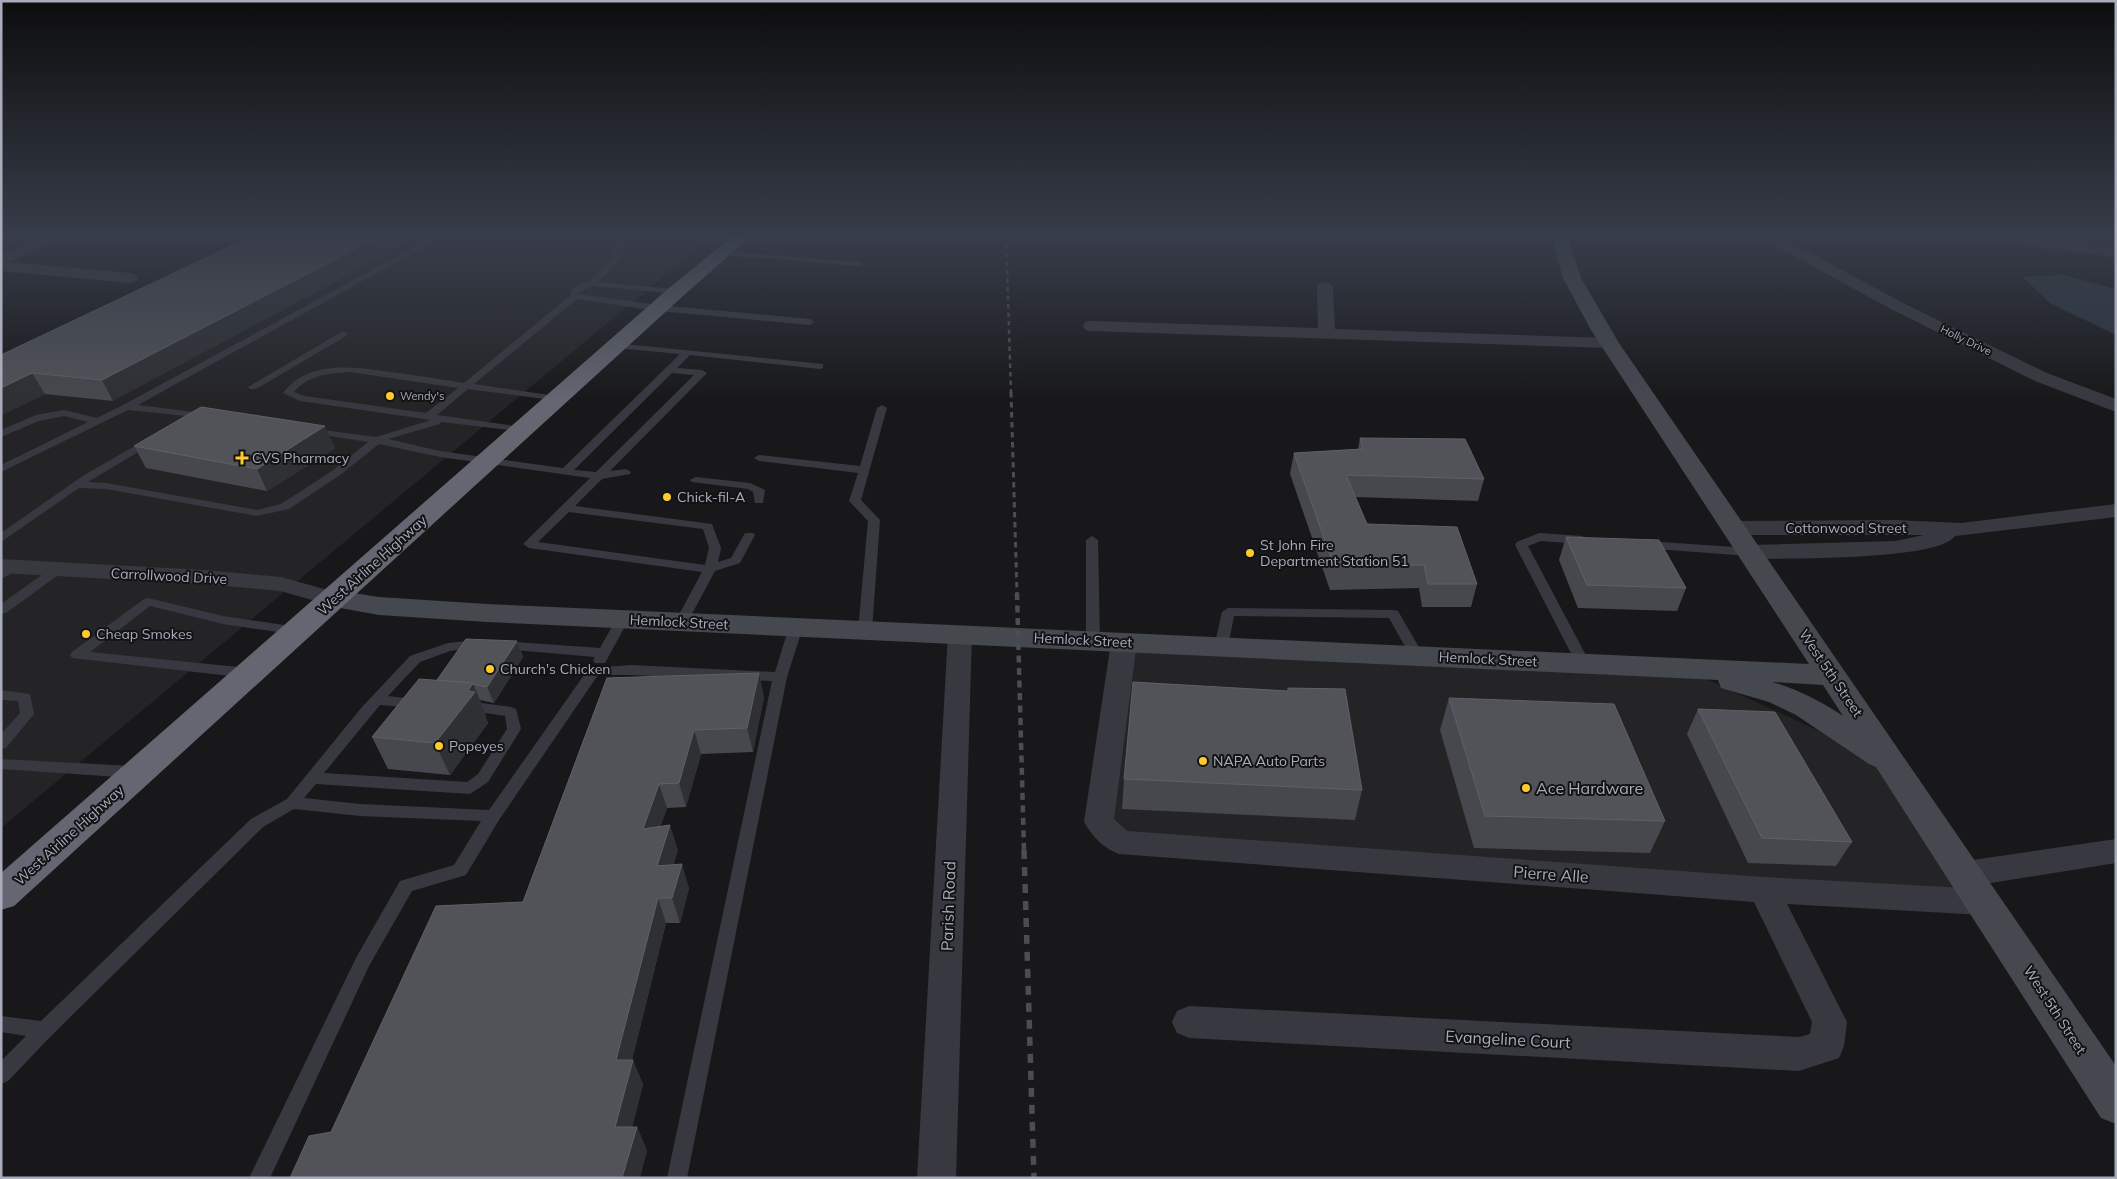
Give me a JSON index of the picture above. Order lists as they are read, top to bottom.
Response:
{
  "streets": {
    "highway": ["West Airline Highway"],
    "main road": ["Hemlock Street", "West 5th Street"],
    "street": [
      "Holly Drive",
      "Cottonwood Street",
      "Carrollwood Drive",
      "Pierre Alle",
      "Parish Road",
      "Evangeline Court"
    ]
  },
  "crossings": [
    ["Cottonwood Street", "West 5th Street"],
    ["West Airline Highway", "Carrollwood Drive"],
    ["West Airline Highway", "Hemlock Street"],
    ["Carrollwood Drive", "Hemlock Street"],
    ["Hemlock Street", "West 5th Street"],
    ["Hemlock Street", "Pierre Alle"],
    ["Hemlock Street", "Parish Road"],
    ["West 5th Street", "Pierre Alle"],
    ["Pierre Alle", "Evangeline Court"]
  ],
  "places": {
    "other": [
      "Wendy's",
      "Chick-fil-A",
      "St John Fire Department Station 51",
      "Cheap Smokes",
      "Church's Chicken",
      "Popeyes",
      "NAPA Auto Parts",
      "Ace Hardware"
    ],
    "health": ["CVS Pharmacy"]
  }
}
